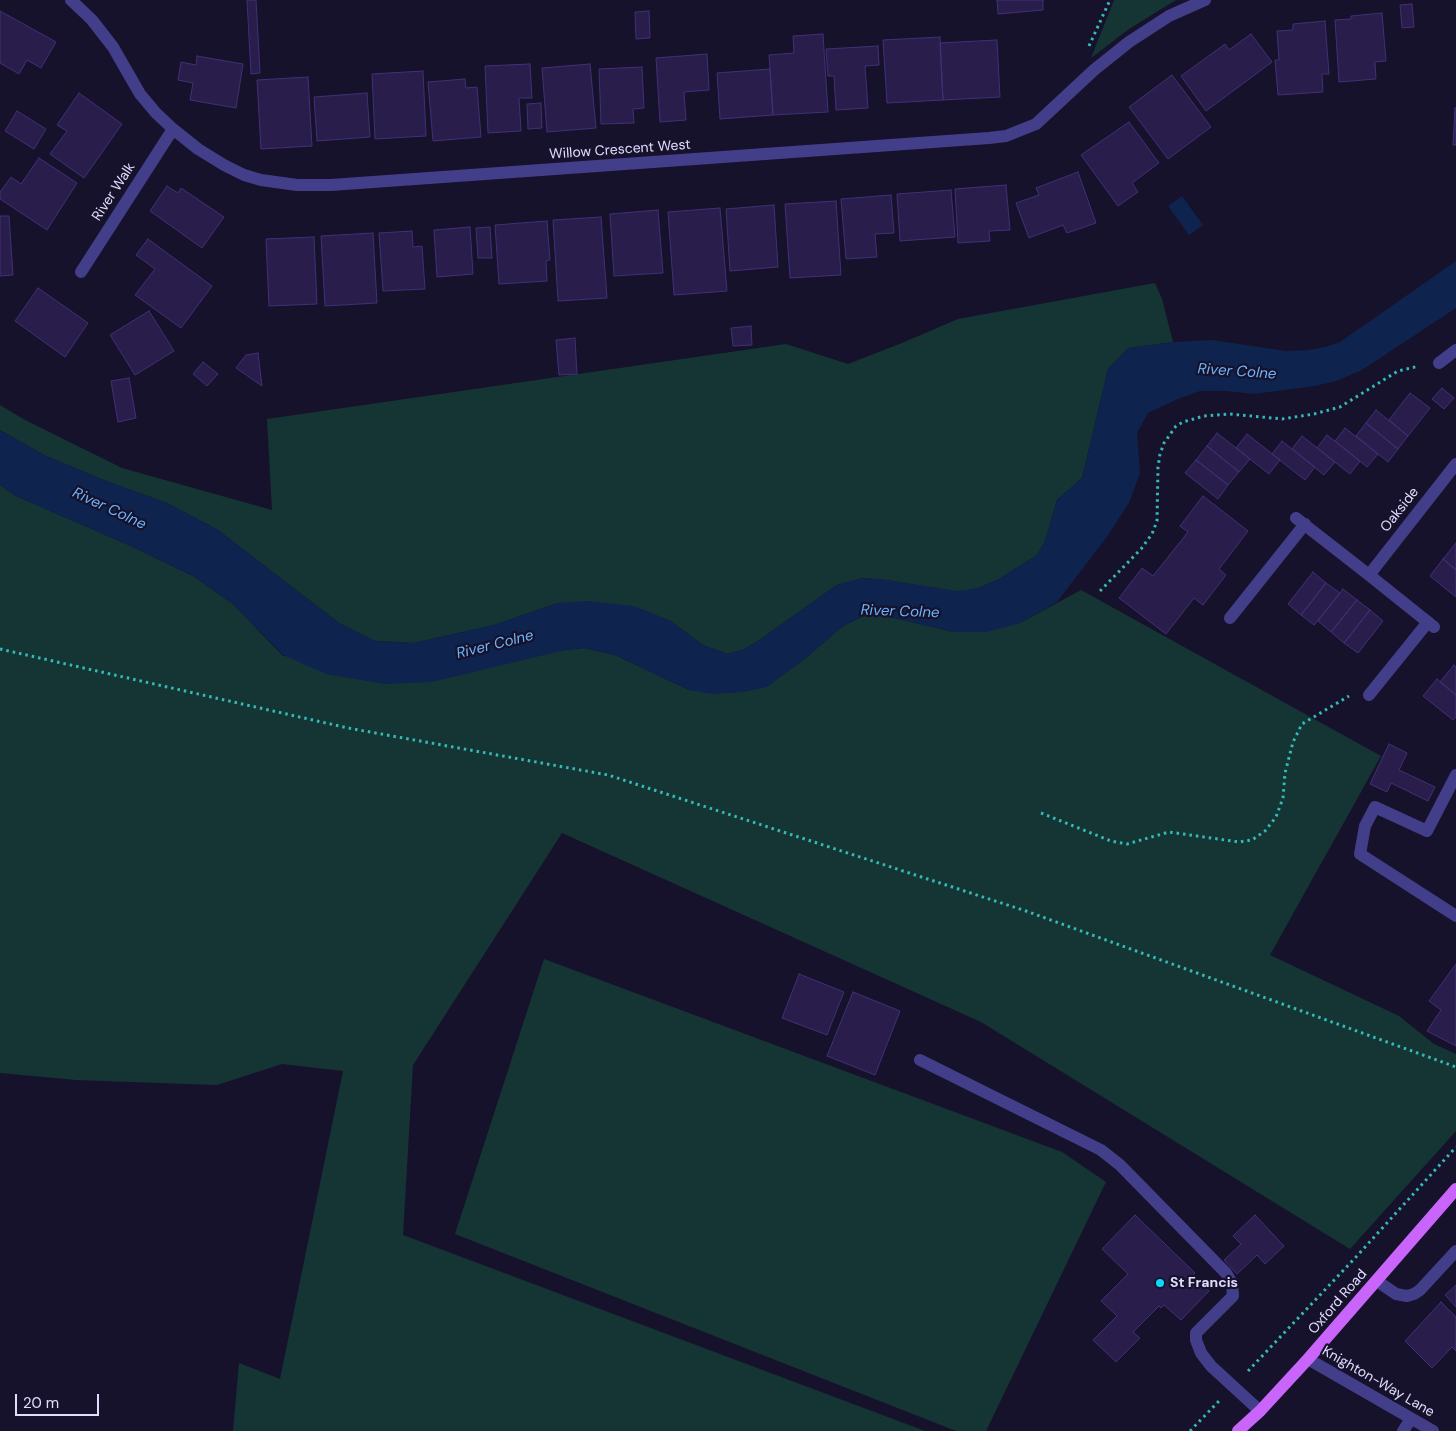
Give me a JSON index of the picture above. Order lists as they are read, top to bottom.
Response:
{
  "streets": {
    "main road": ["Oxford Road"],
    "street": [
      "Willow Crescent West",
      "River Walk",
      "Oakside",
      "Knighton-Way Lane"
    ]
  },
  "crossings": [
    ["Willow Crescent West", "River Walk"],
    ["Oxford Road", "Knighton-Way Lane"]
  ],
  "water": ["River Colne"],
  "places": ["St Francis"],
  "scale_bar": "20 m"
}
